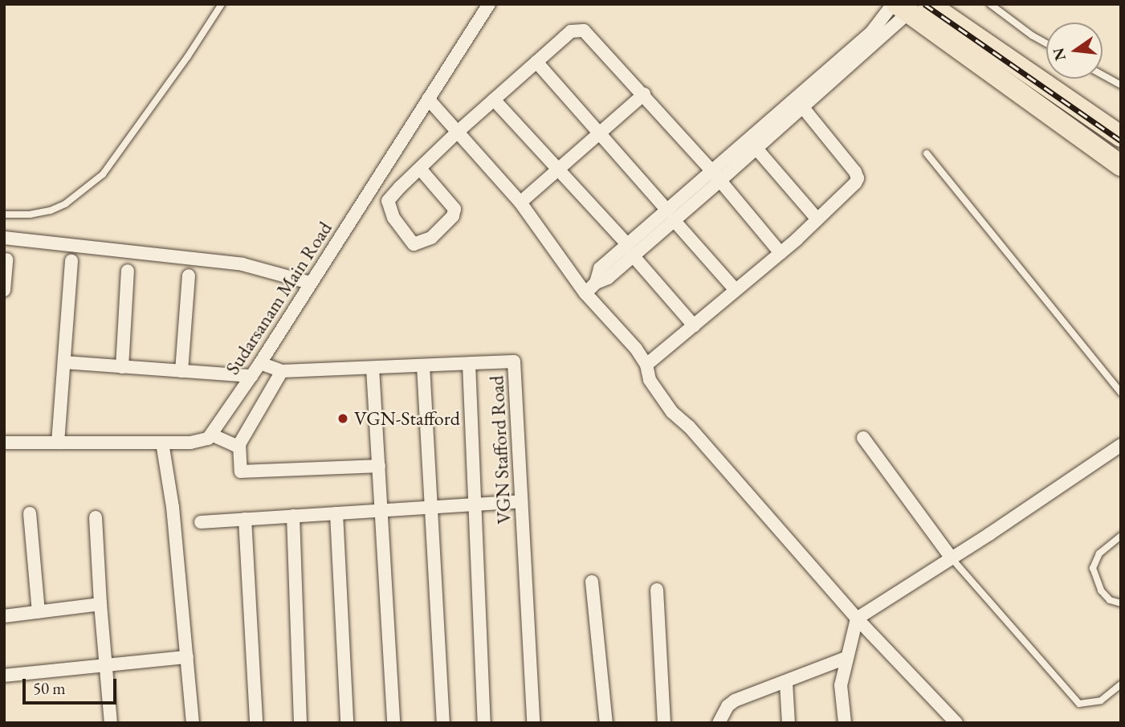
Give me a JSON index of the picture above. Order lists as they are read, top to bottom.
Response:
{
  "streets": {
    "street": ["Sudarsanam Main Road", "VGN Stafford Road"]
  },
  "crossings": [
    ["Sudarsanam Main Road", "VGN Stafford Road"]
  ],
  "places": ["VGN-Stafford"],
  "scale_bar": "50 m",
  "north": "left"
}
